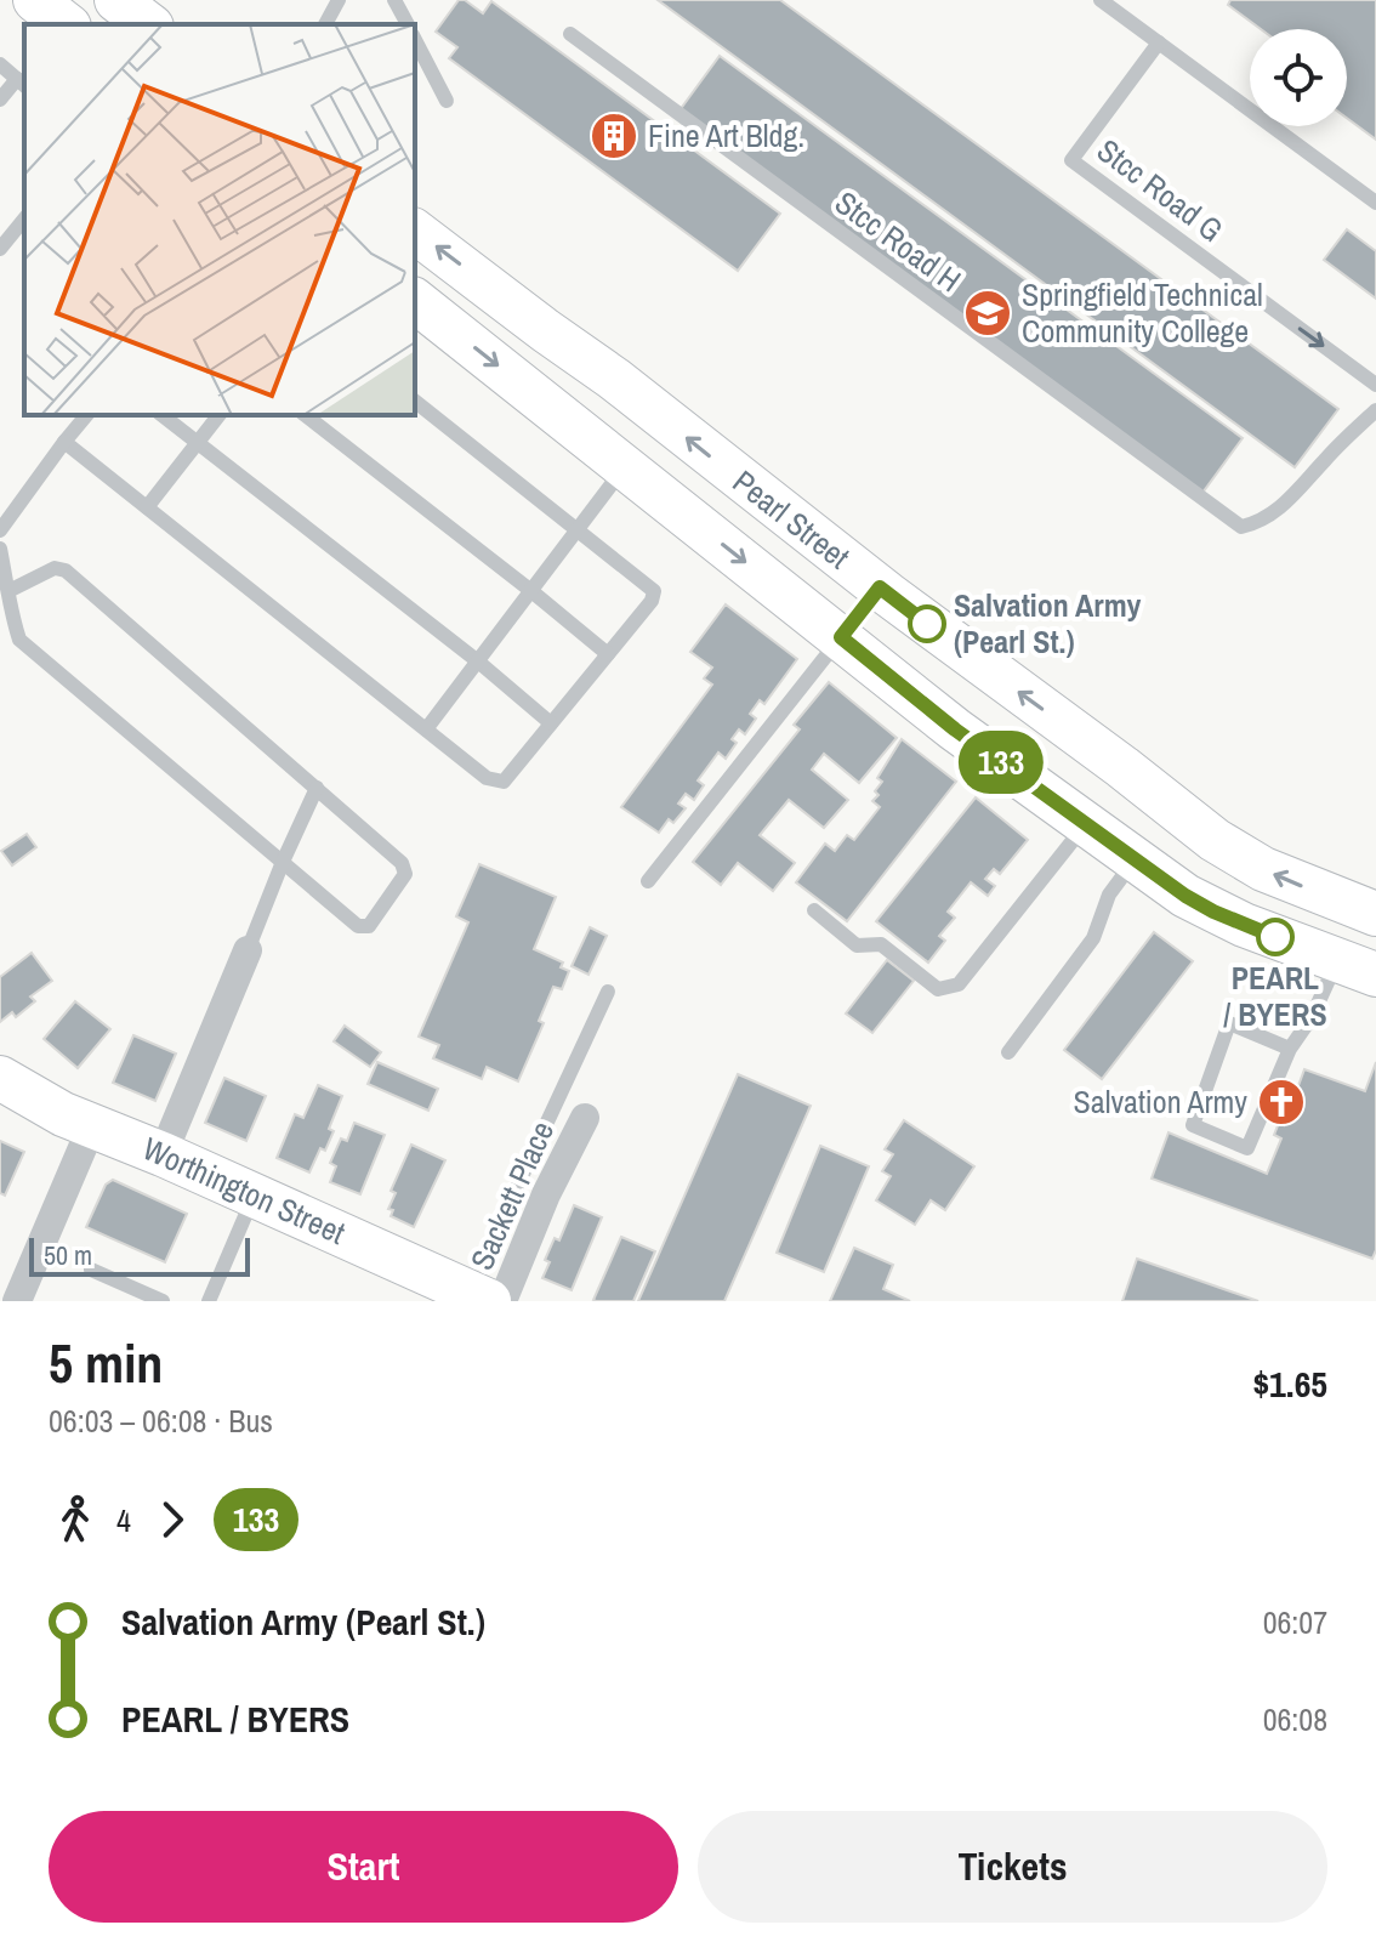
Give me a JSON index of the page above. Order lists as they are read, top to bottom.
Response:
{
  "streets": {
    "street": ["Pearl Street", "Worthington Street", "Sackett Place"],
    "lane": ["Stcc Road G", "Stcc Road H"]
  },
  "places": {
    "building": ["Fine Art Bldg."],
    "school or university": ["Springfield Technical Community College"],
    "other": ["Salvation Army (Pearl St.)", "PEARL / BYERS"],
    "church": ["Salvation Army"]
  },
  "lines": ["bus line 133"],
  "scale_bar": "50 m",
  "page": {
    "on_map": "133",
    "scale": "50 m",
    "heading": ["5 min", "06:03 – 06:08 · Bus", "$1.65"],
    "legs": ["4", "133"],
    "list": [
      {
        "name": "Salvation Army (Pearl St.)",
        "value": "06:07"
      },
      {
        "name": "PEARL / BYERS",
        "value": "06:08"
      }
    ],
    "buttons": ["Start", "Tickets"]
  }
}
